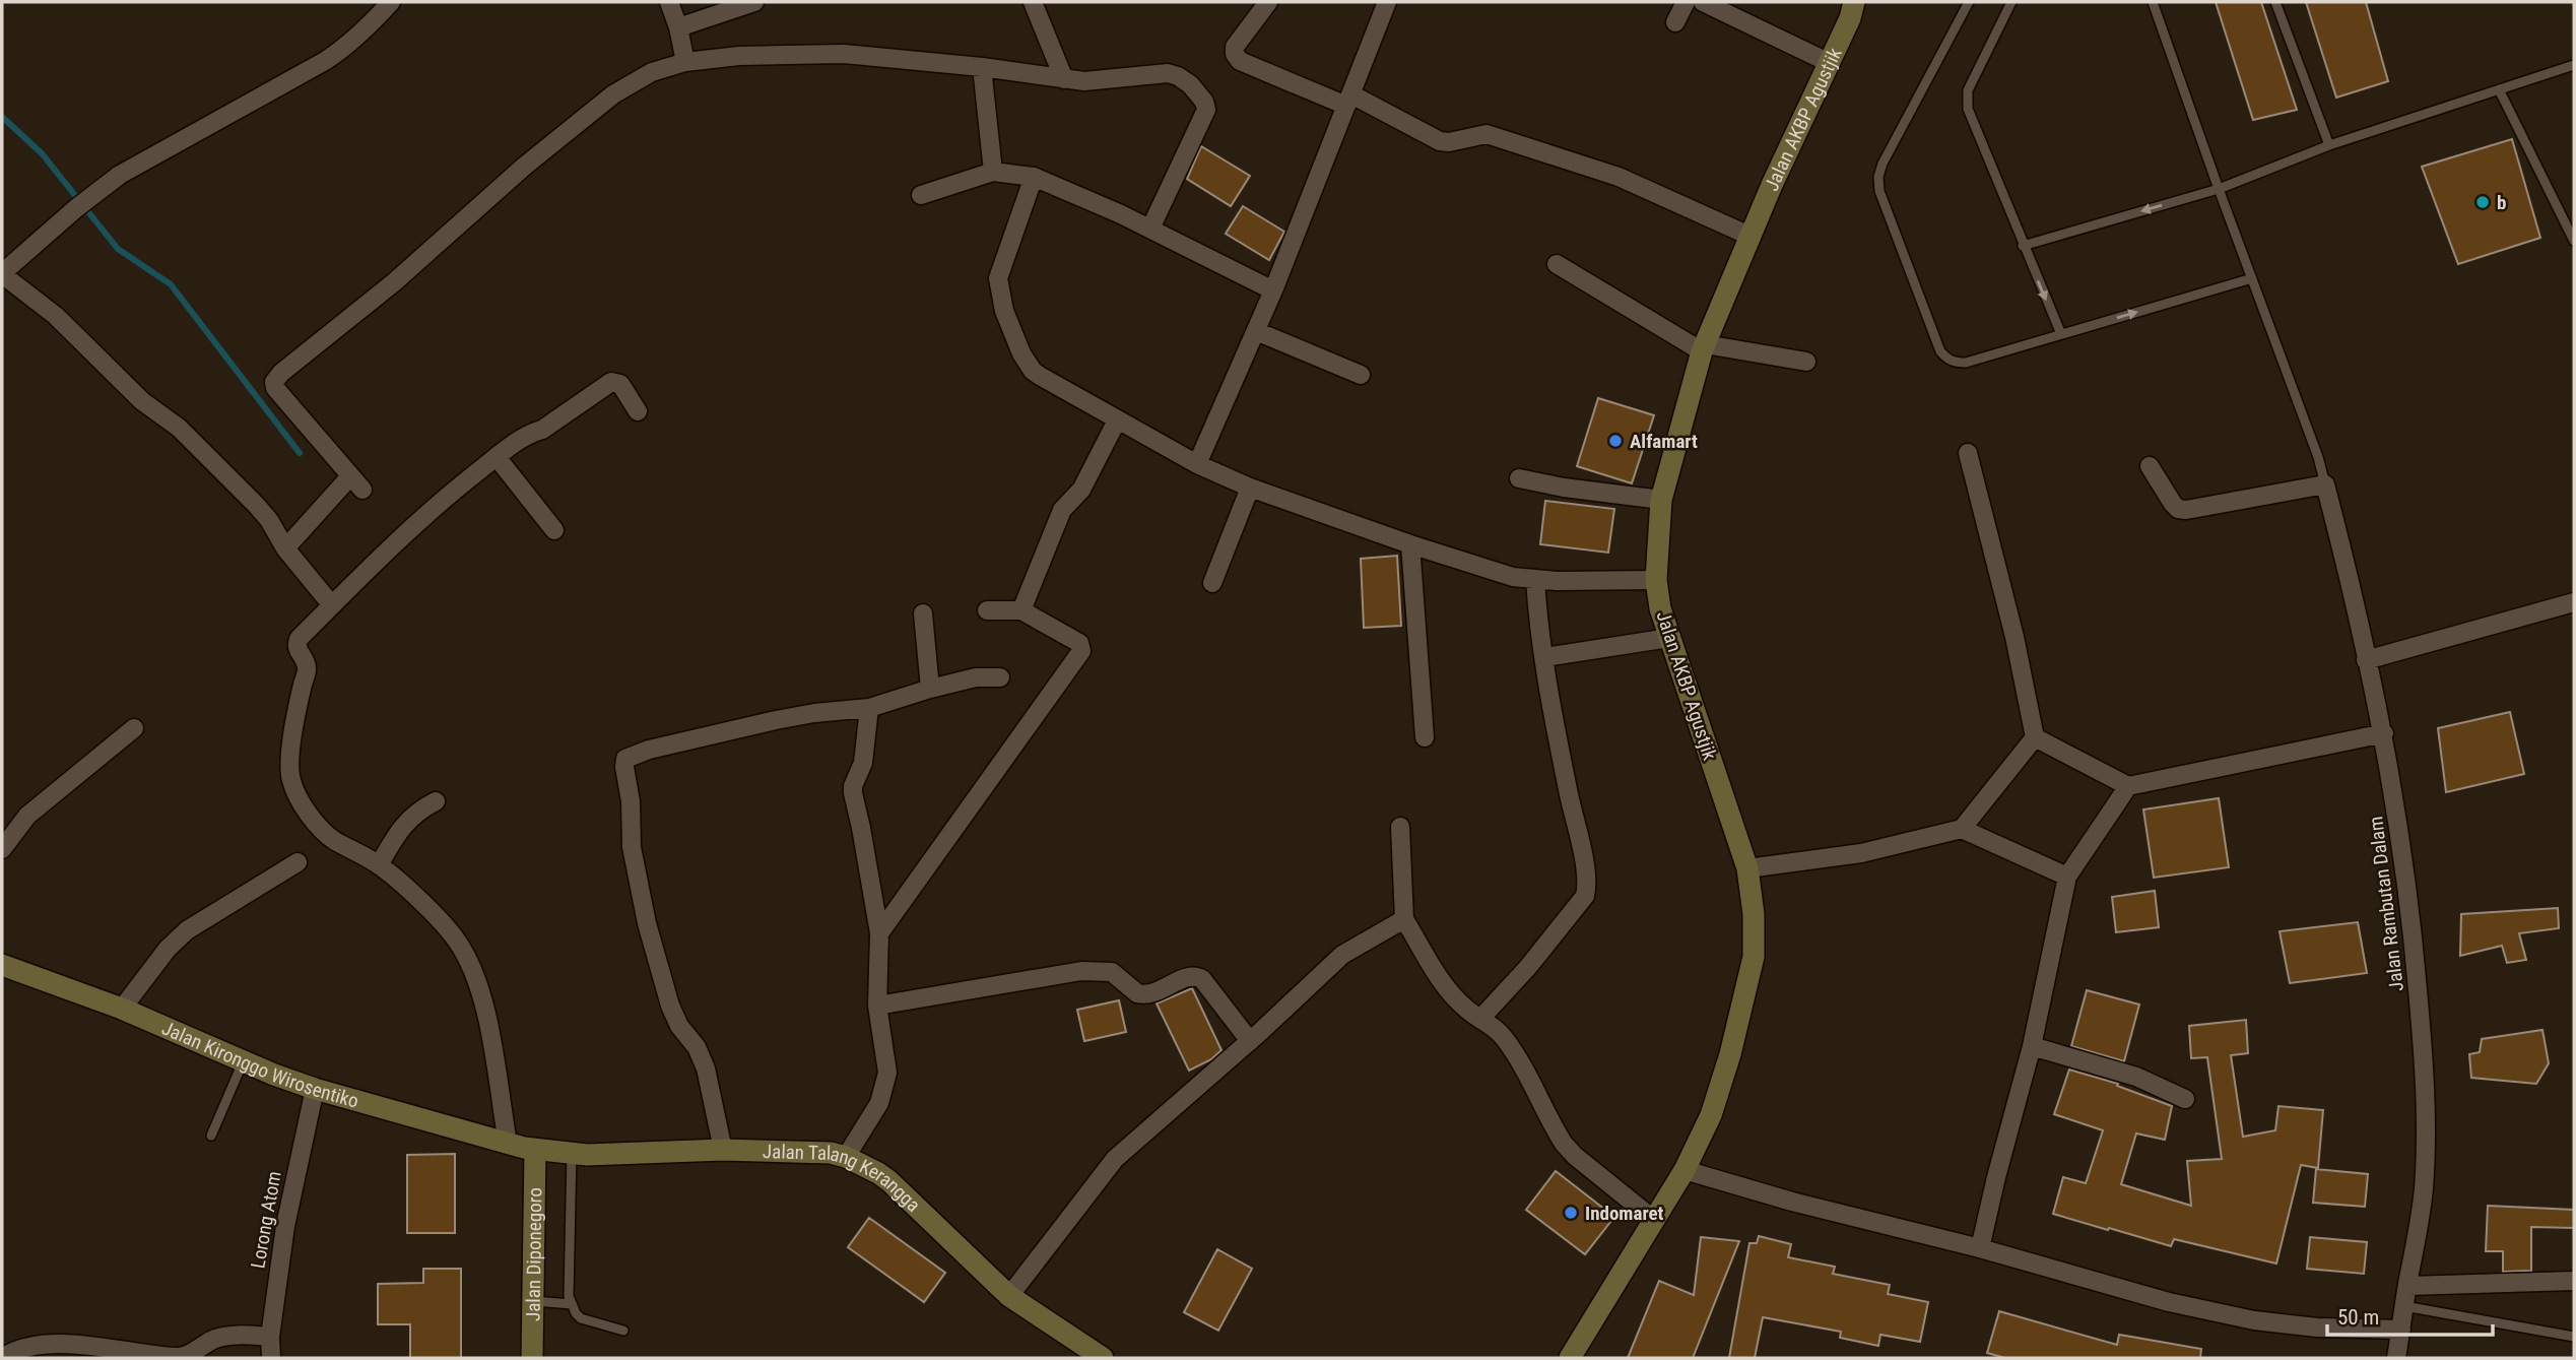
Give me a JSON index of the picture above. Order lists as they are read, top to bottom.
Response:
{
  "streets": {
    "street": [
      "Jalan AKBP Agustjik",
      "Jalan Rambutan Dalam",
      "Jalan Kironggo Wirosentiko",
      "Jalan Talang Kerangga",
      "Lorong Atom",
      "Jalan Diponegoro"
    ]
  },
  "crossings": [
    ["Jalan Kironggo Wirosentiko", "Jalan Talang Kerangga"],
    ["Jalan Kironggo Wirosentiko", "Lorong Atom"],
    ["Jalan Kironggo Wirosentiko", "Jalan Diponegoro"],
    ["Jalan Talang Kerangga", "Jalan Diponegoro"]
  ],
  "places": ["b", "Alfamart", "Indomaret"],
  "scale_bar": "50 m"
}
